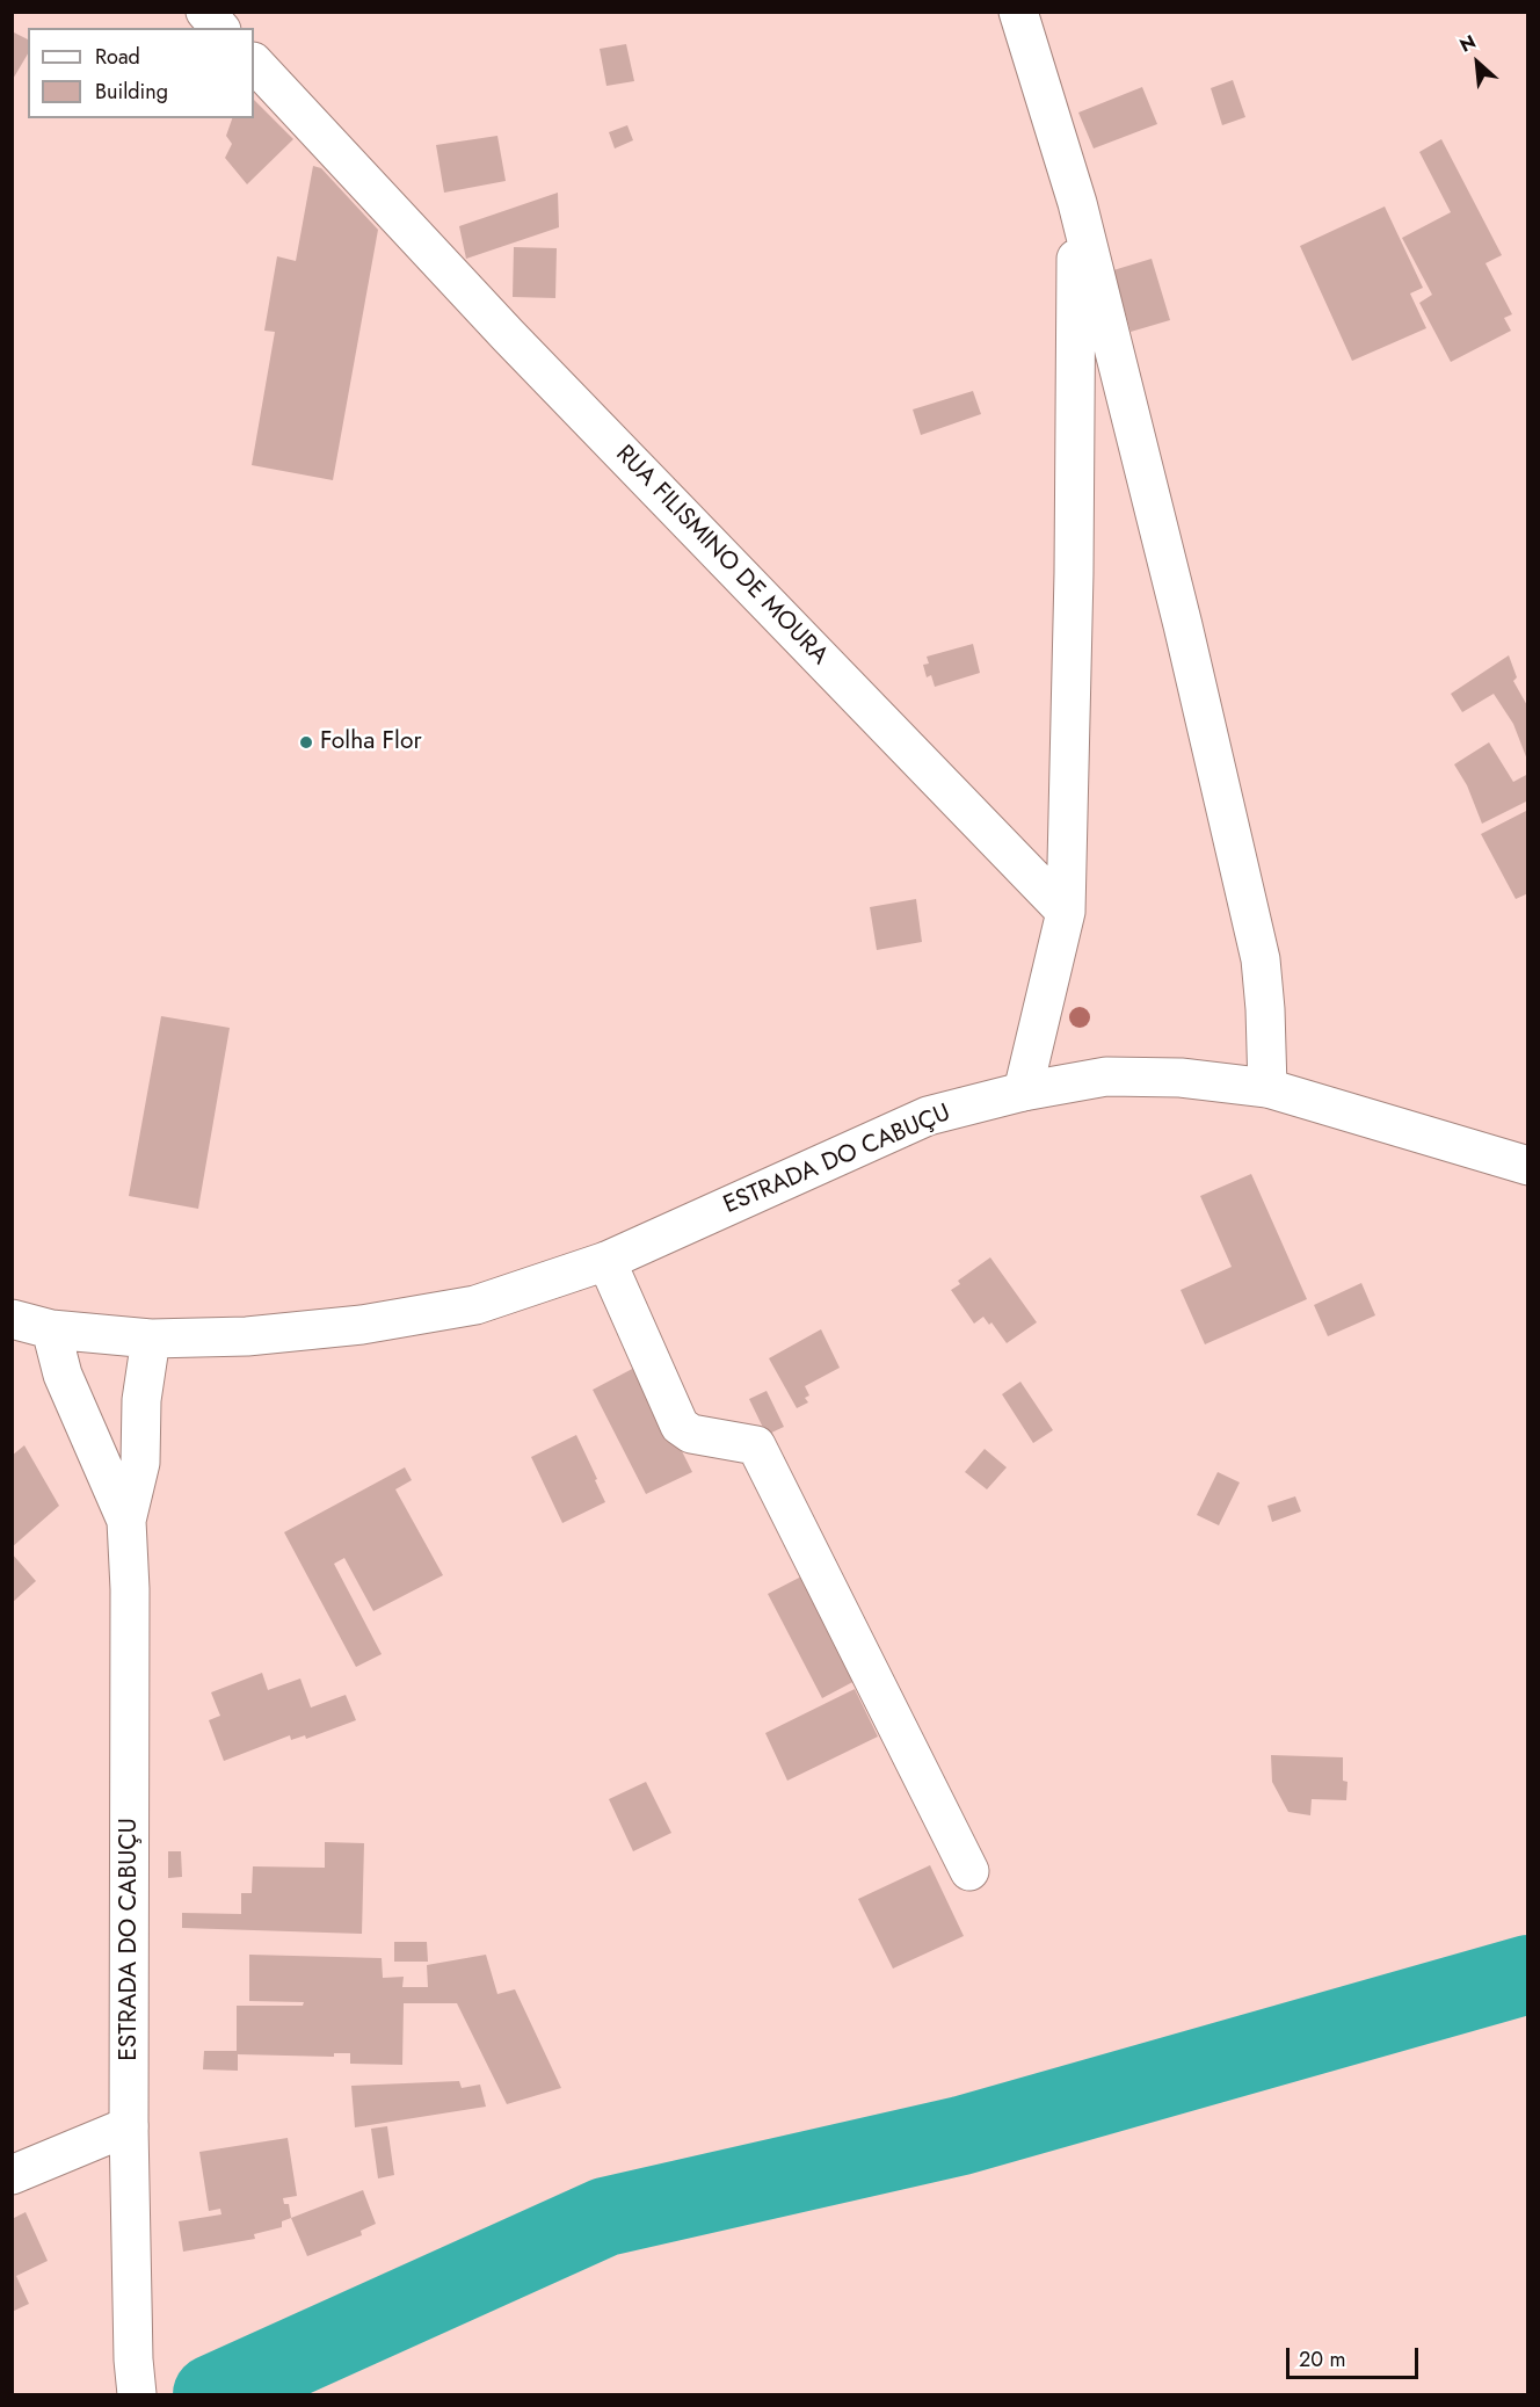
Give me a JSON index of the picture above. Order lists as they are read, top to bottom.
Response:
{
  "streets": {
    "street": ["RUA FILISMINO DE MOURA", "ESTRADA DO CABUÇU"]
  },
  "places": ["Folha Flor"],
  "legend": ["Road", "Building"],
  "scale_bar": "20 m",
  "north": "top left"
}
